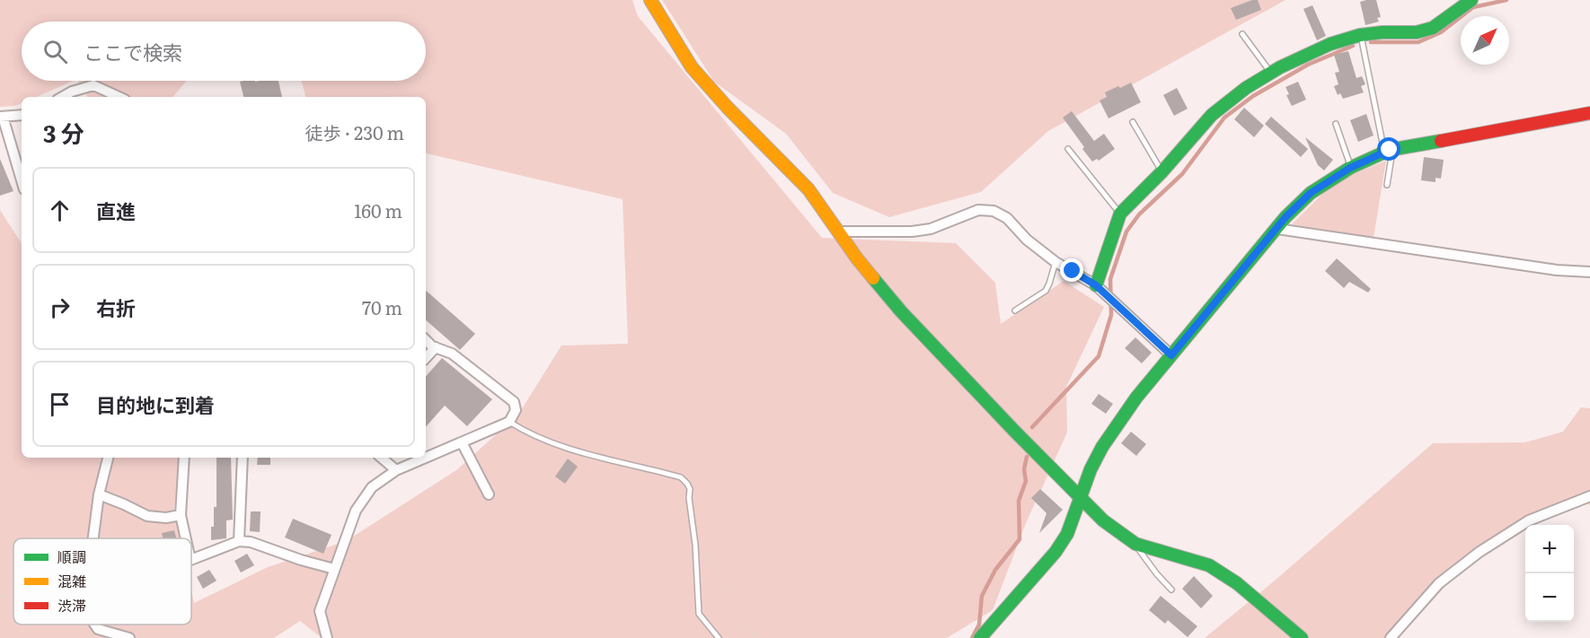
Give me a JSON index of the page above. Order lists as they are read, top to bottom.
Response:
{
  "legend": ["順調", "混雑", "渋滞"],
  "north": "top right",
  "page": {
    "search": "ここで検索",
    "heading": ["3 分", "徒歩 · 230 m"],
    "list": [
      ["直進", "160 m"],
      ["右折", "70 m"],
      "目的地に到着"
    ],
    "map_buttons": ["+", "−"]
  }
}
